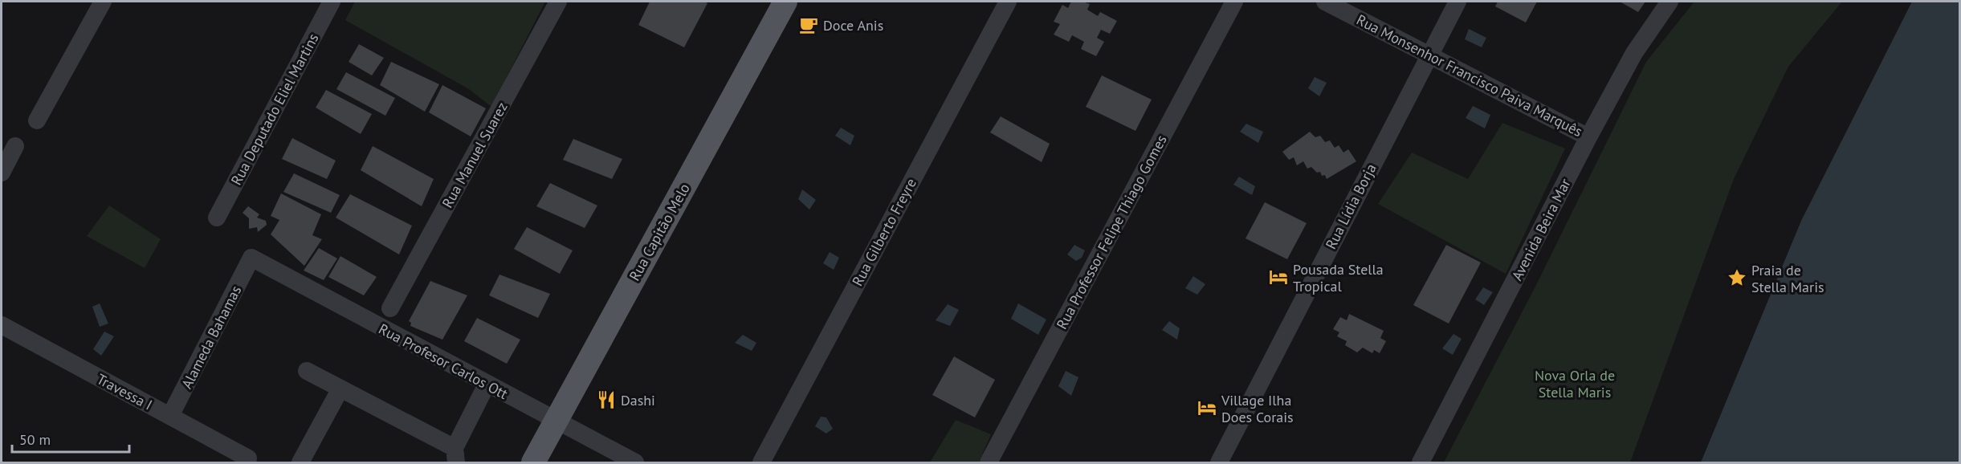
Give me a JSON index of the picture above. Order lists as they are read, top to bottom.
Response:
{
  "streets": {
    "main road": ["Rua Capitão Melo"],
    "street": [
      "Rua Monsenhor Francisco Paiva Marquês",
      "Rua Deputado Eliel Martins",
      "Rua Manuel Suarez",
      "Rua Lídia Borja",
      "Avenida Beira Mar",
      "Rua Gilberto Freyre",
      "Rua Professor Felipe Thiago Gomes",
      "Alameda Bahamas",
      "Rua Profesor Carlos Ott",
      "Travessa I"
    ]
  },
  "crossings": [
    ["Rua Monsenhor Francisco Paiva Marquês", "Rua Lídia Borja"],
    ["Rua Monsenhor Francisco Paiva Marquês", "Avenida Beira Mar"],
    ["Rua Capitão Melo", "Rua Profesor Carlos Ott"],
    ["Alameda Bahamas", "Rua Profesor Carlos Ott"],
    ["Alameda Bahamas", "Travessa I"]
  ],
  "parks": ["Nova Orla de Stella Maris"],
  "places": {
    "cafe": ["Doce Anis"],
    "hotel": ["Pousada Stella Tropical", "Village Ilha Does Corais"],
    "place": ["Praia de Stella Maris"],
    "restaurant": ["Dashi"]
  },
  "scale_bar": "50 m"
}
